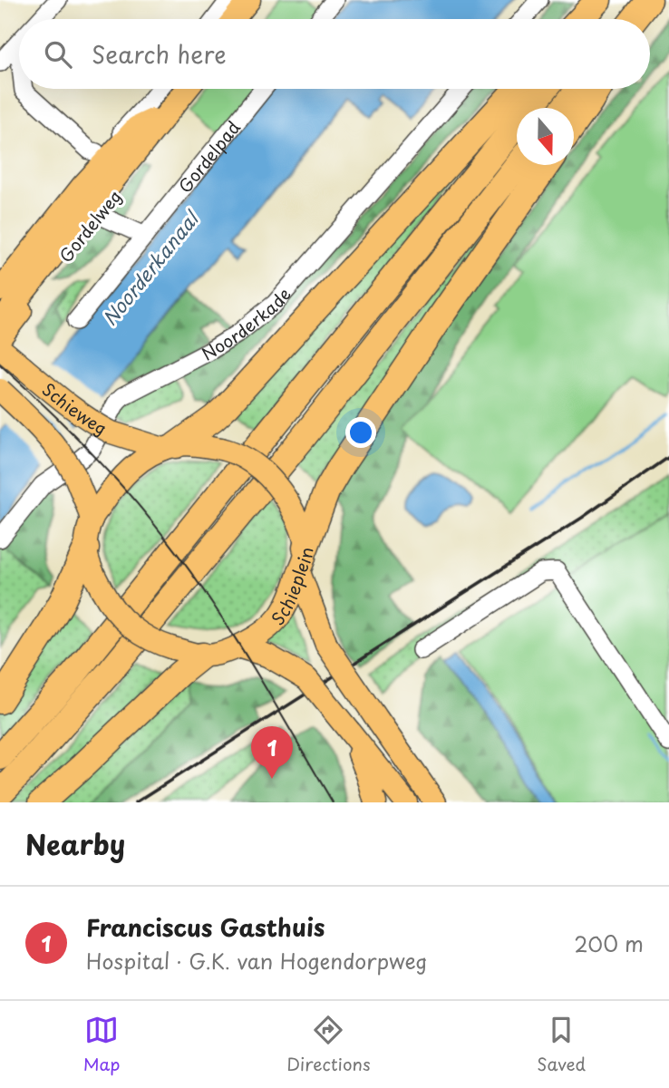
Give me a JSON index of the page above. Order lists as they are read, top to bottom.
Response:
{
  "streets": {
    "main road": ["Gordelweg", "Schieweg", "Schieplein"],
    "street": ["Gordelpad", "Noorderkade"]
  },
  "crossings": [
    ["Schieweg", "Schieplein"]
  ],
  "water": ["Noorderkanaal"],
  "north": "bottom",
  "page": {
    "search": "Search here",
    "pins": "1",
    "heading": "Nearby",
    "list": [
      {
        "mark": "1",
        "name": "Franciscus Gasthuis",
        "note": "Hospital · G.K. van Hogendorpweg",
        "value": "200 m"
      }
    ],
    "nav": ["Map", "Directions", "Saved"]
  }
}
